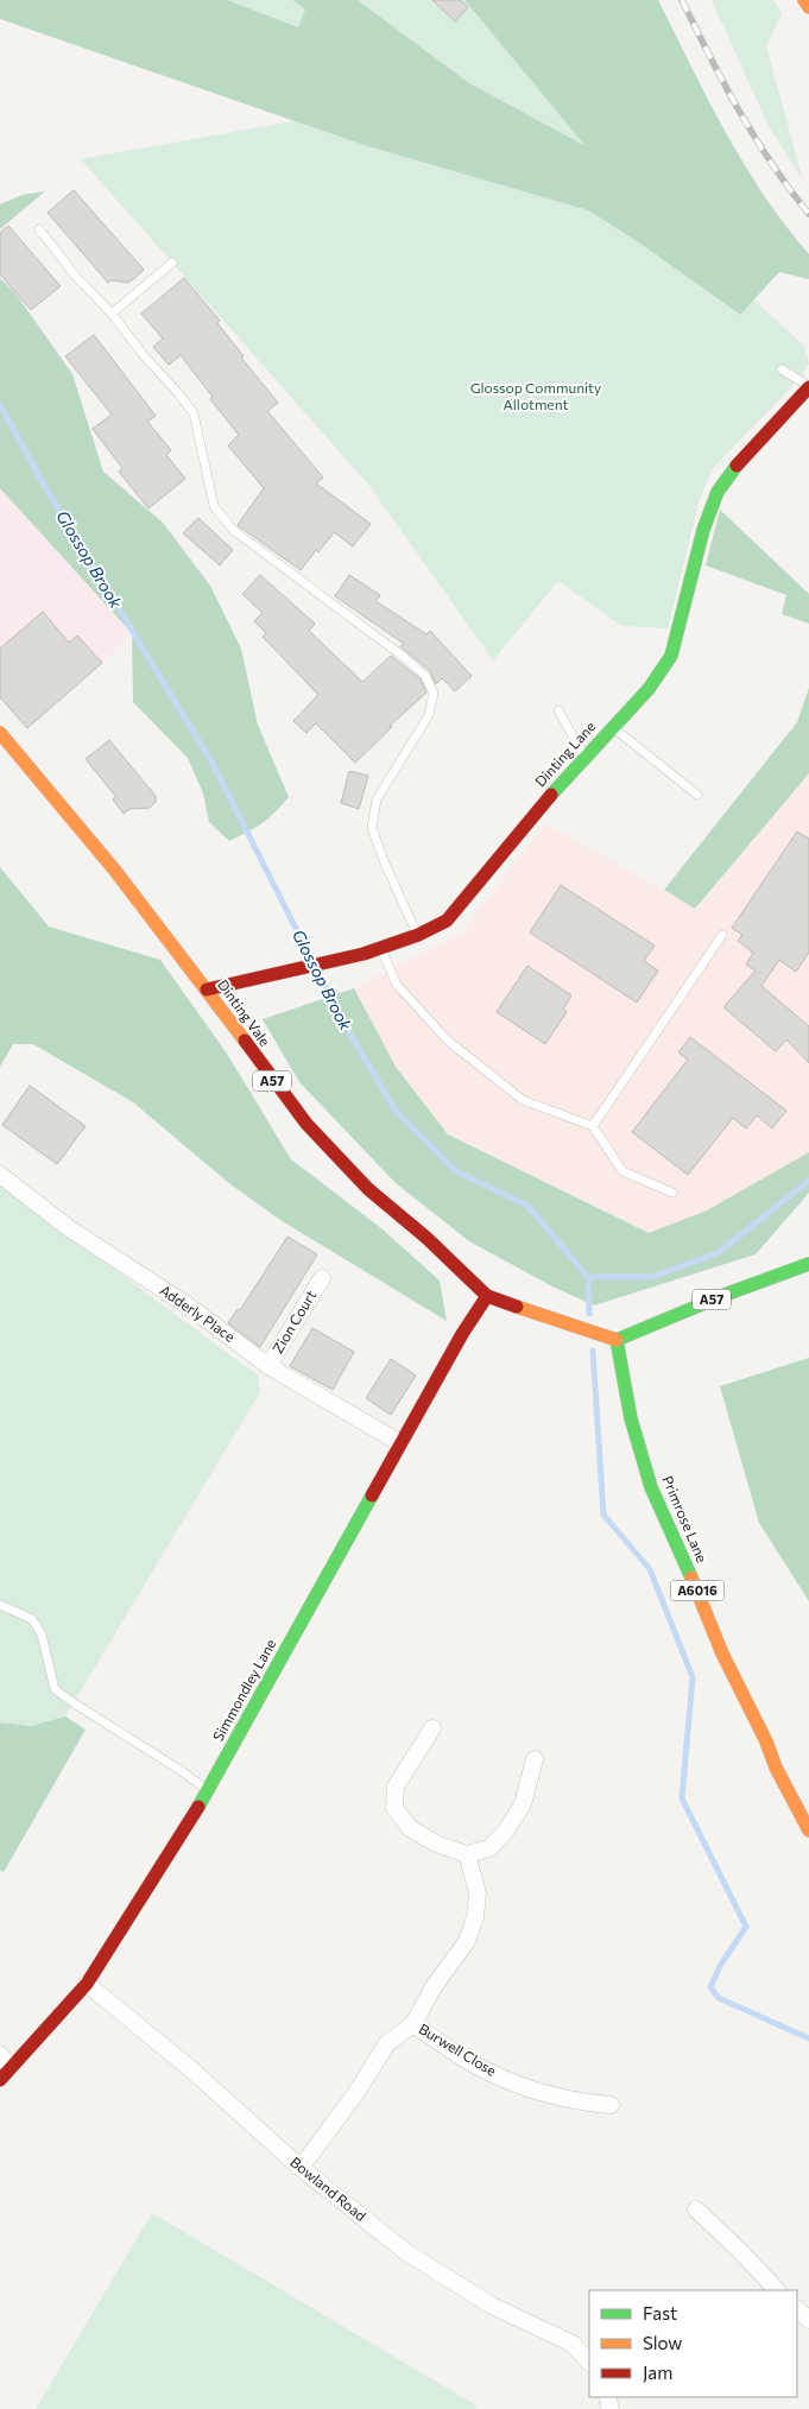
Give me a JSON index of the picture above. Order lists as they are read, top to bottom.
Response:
{
  "streets": {
    "street": [
      "Dinting Lane",
      "Dinting Vale",
      "A57",
      "Adderly Place",
      "Zion Court",
      "Primrose Lane",
      "A6016",
      "Simmondley Lane",
      "Burwell Close",
      "Bowland Road"
    ]
  },
  "crossings": [
    ["Dinting Lane", "Dinting Vale"],
    ["Dinting Vale", "A57"],
    ["Dinting Vale", "Primrose Lane"],
    ["Dinting Vale", "Simmondley Lane"],
    ["A57", "Primrose Lane"],
    ["Adderly Place", "Zion Court"],
    ["Adderly Place", "Simmondley Lane"],
    ["Simmondley Lane", "Bowland Road"],
    ["Burwell Close", "Bowland Road"]
  ],
  "water": ["Glossop Brook"],
  "parks": ["Glossop Community Allotment"],
  "legend": ["Fast", "Slow", "Jam"]
}
